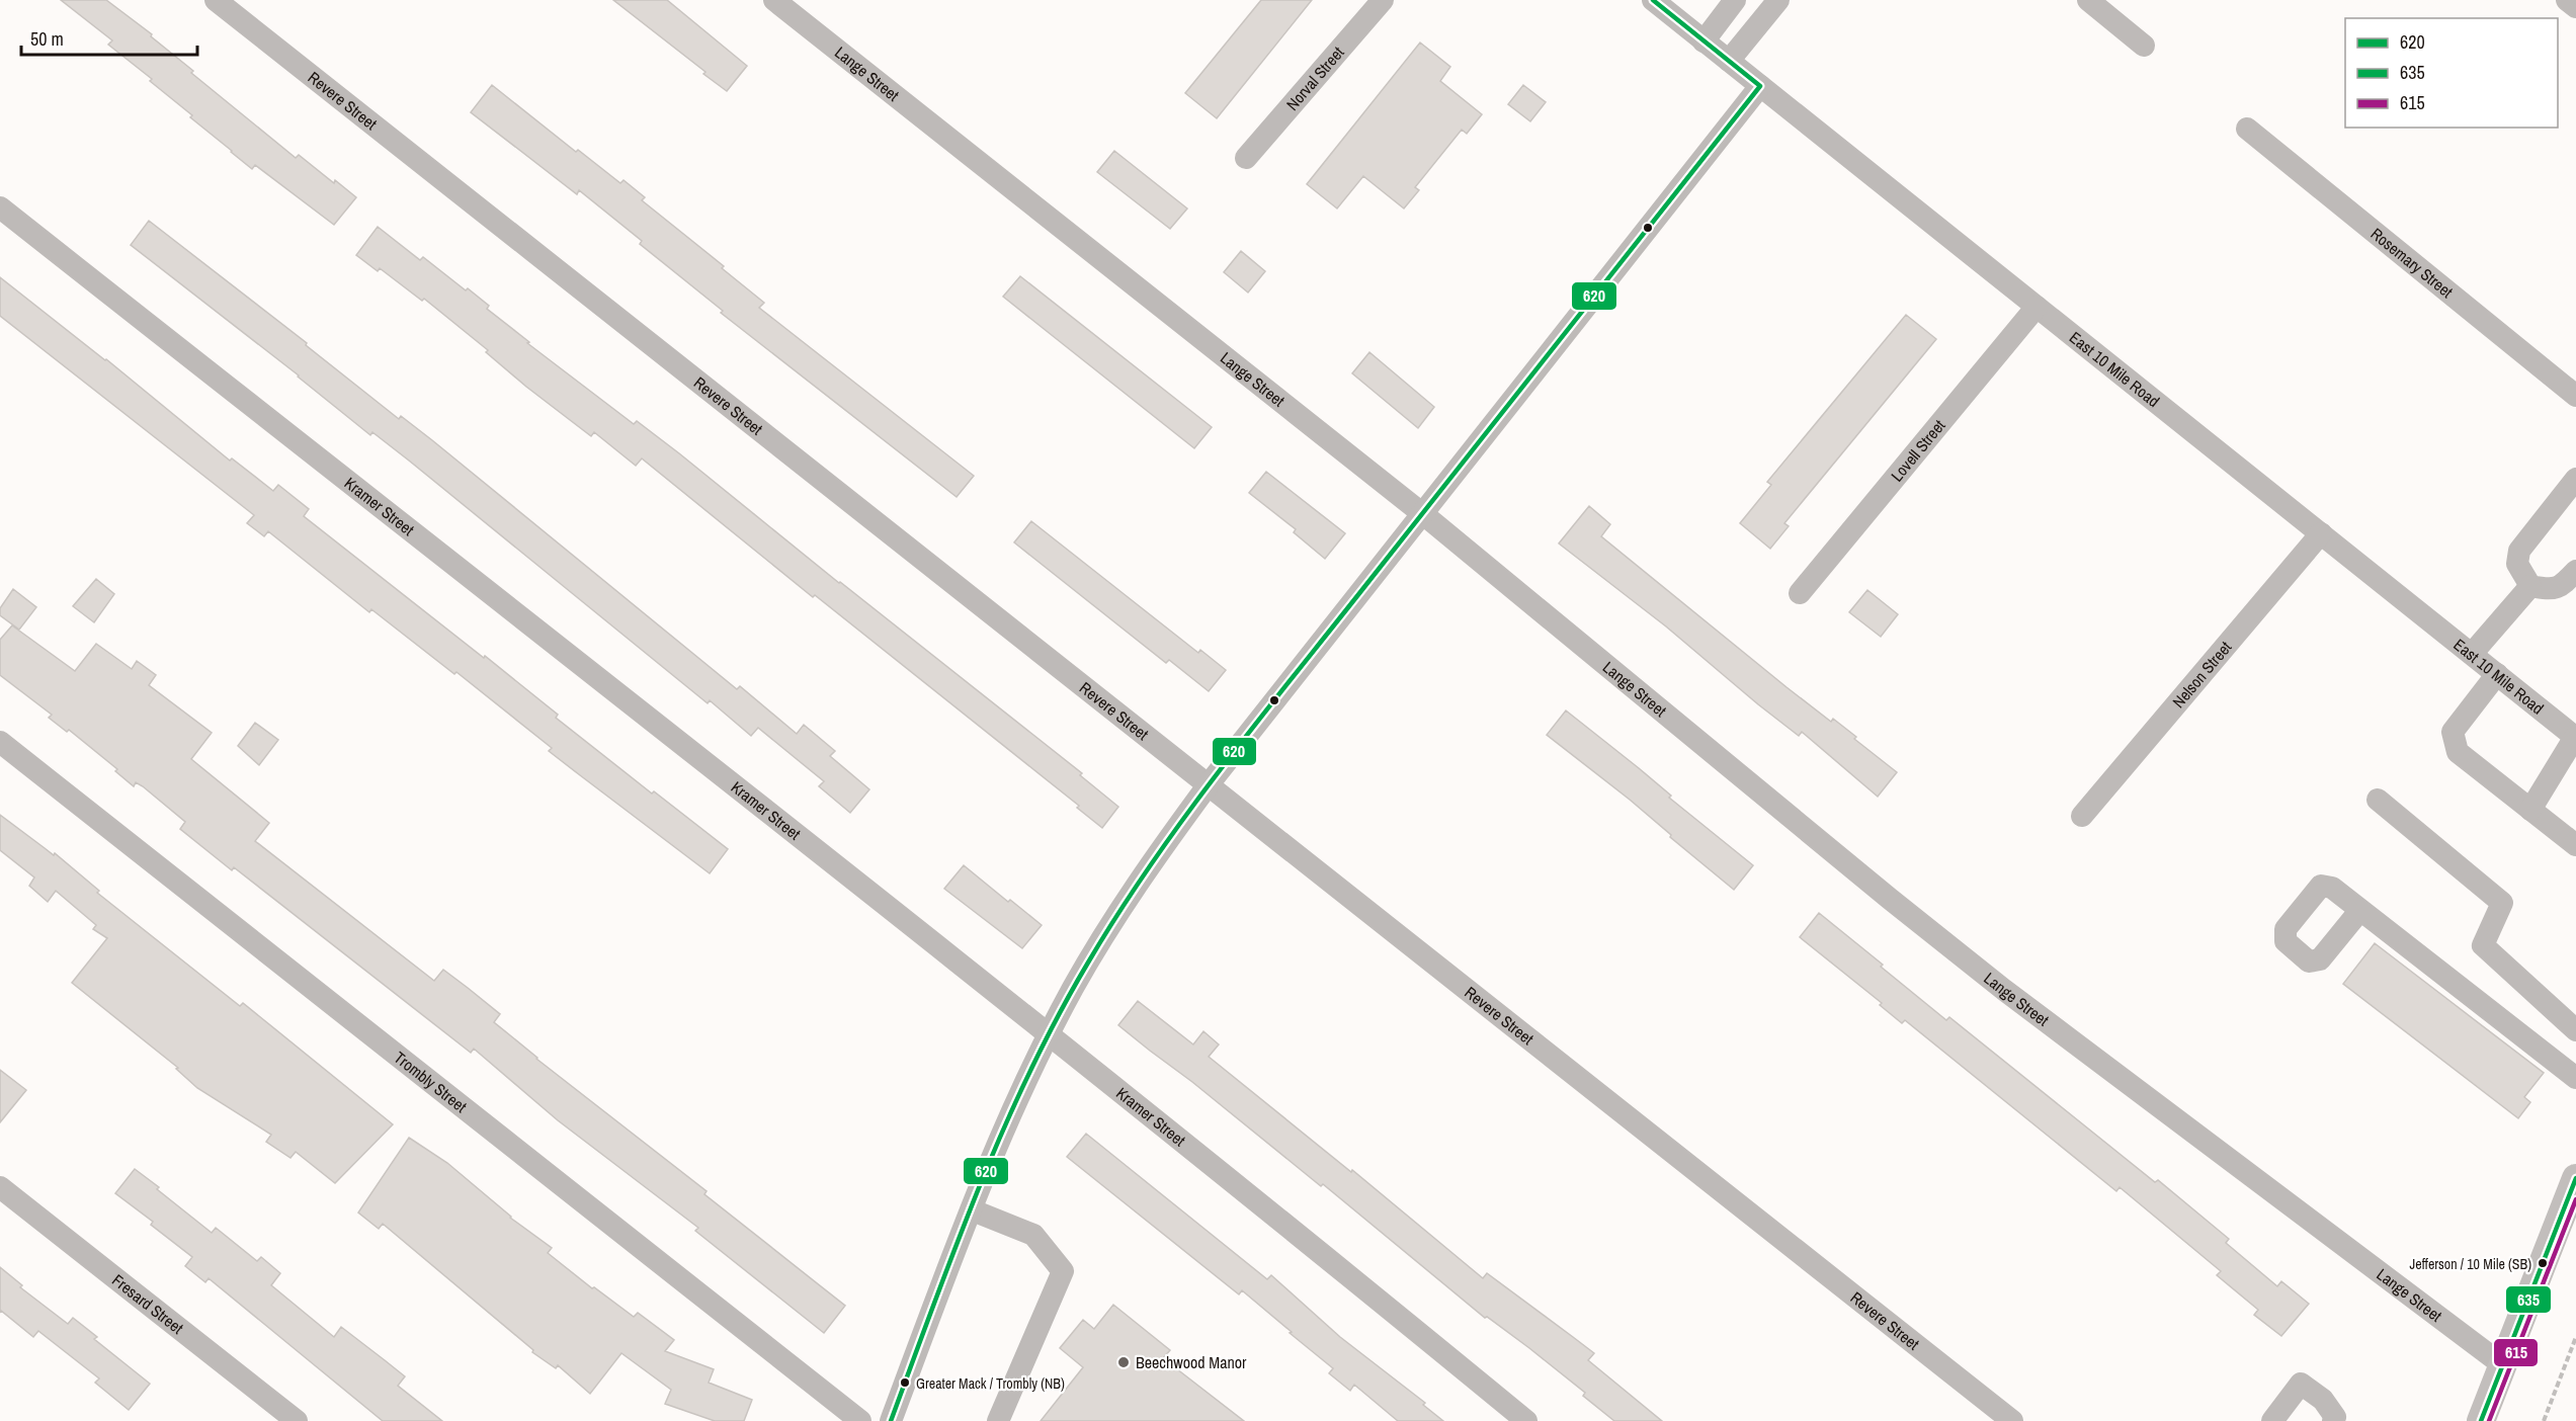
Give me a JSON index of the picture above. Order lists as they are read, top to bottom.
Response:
{
  "streets": {
    "street": [
      "Lange Street",
      "Norval Street",
      "Revere Street",
      "Rosemary Street",
      "East 10 Mile Road",
      "Lovell Street",
      "Kramer Street",
      "Nelson Street",
      "Trombly Street",
      "Fresard Street"
    ]
  },
  "crossings": [
    ["East 10 Mile Road", "Lovell Street"],
    ["East 10 Mile Road", "Nelson Street"]
  ],
  "places": ["Jefferson / 10 Mile (SB)", "Beechwood Manor", "Greater Mack / Trombly (NB)"],
  "lines": ["transit line 620", "transit line 635", "transit line 615"],
  "legend": ["620", "635", "615"],
  "scale_bar": "50 m"
}
